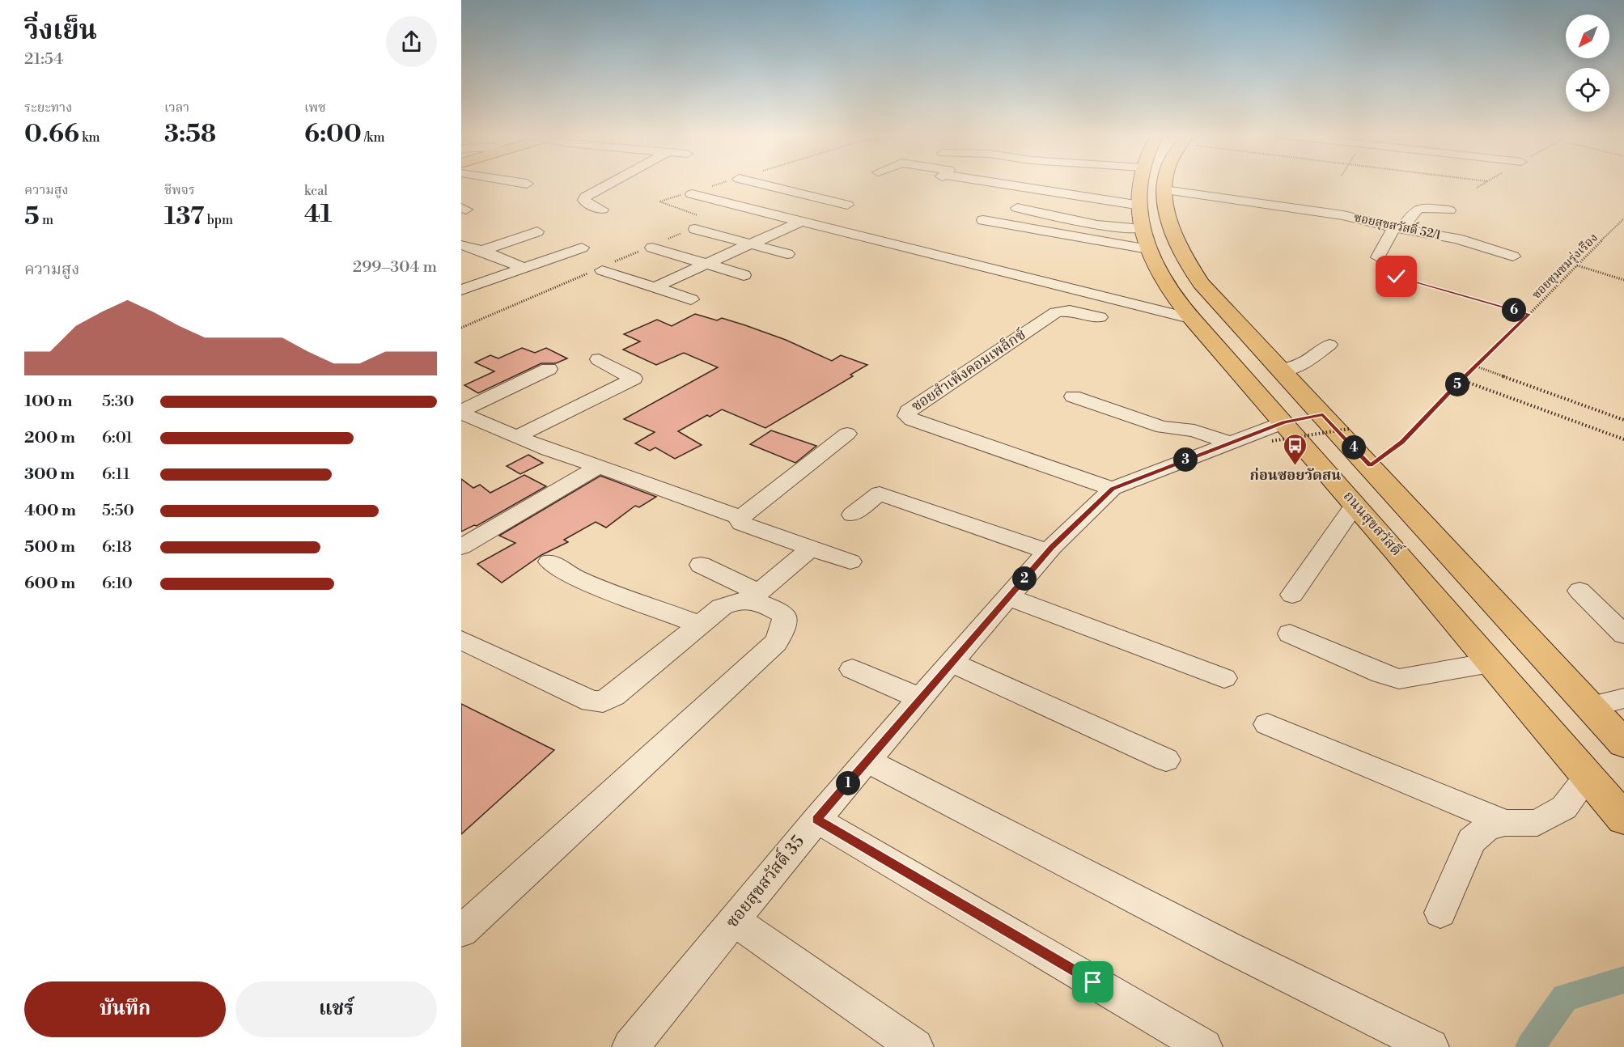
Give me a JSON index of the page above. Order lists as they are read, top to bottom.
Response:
{
  "streets": {
    "main road": ["ถนนสุขสวัสดิ์"],
    "street": ["ซอยสุขสวัสดิ์ 52/1", "ซอยสำเพ็งคอมเพล็กซ์", "ซอยสุขสวัสดิ์ 35"],
    "path": ["ซอยชุมชมรุ่งเรือง"]
  },
  "crossings": [
    ["ซอยสำเพ็งคอมเพล็กซ์", "ซอยสุขสวัสดิ์ 35"],
    ["ถนนสุขสวัสดิ์", "ซอยสุขสวัสดิ์ 35"]
  ],
  "places": {
    "bus stop": ["ก่อนซอยวัดสน"]
  },
  "north": "bottom left",
  "page": {
    "heading": ["วิ่งเย็น", "21:54"],
    "stats": [
      ["ระยะทาง", "0.66 km"],
      ["เวลา", "3:58"],
      ["เพซ", "6:00 /km"],
      ["ความสูง", "5 m"],
      ["ชีพจร", "137 bpm"],
      ["kcal", "41"]
    ],
    "chart": ["ความสูง", "299–304 m"],
    "pins": [
      "6",
      "5",
      "4",
      "3",
      "2",
      "1"
    ],
    "list": [
      {
        "name": "100 m",
        "note": "5:30"
      },
      {
        "name": "200 m",
        "note": "6:01"
      },
      {
        "name": "300 m",
        "note": "6:11"
      },
      {
        "name": "400 m",
        "note": "5:50"
      },
      {
        "name": "500 m",
        "note": "6:18"
      },
      {
        "name": "600 m",
        "note": "6:10"
      }
    ],
    "buttons": ["บันทึก", "แชร์"]
  }
}
